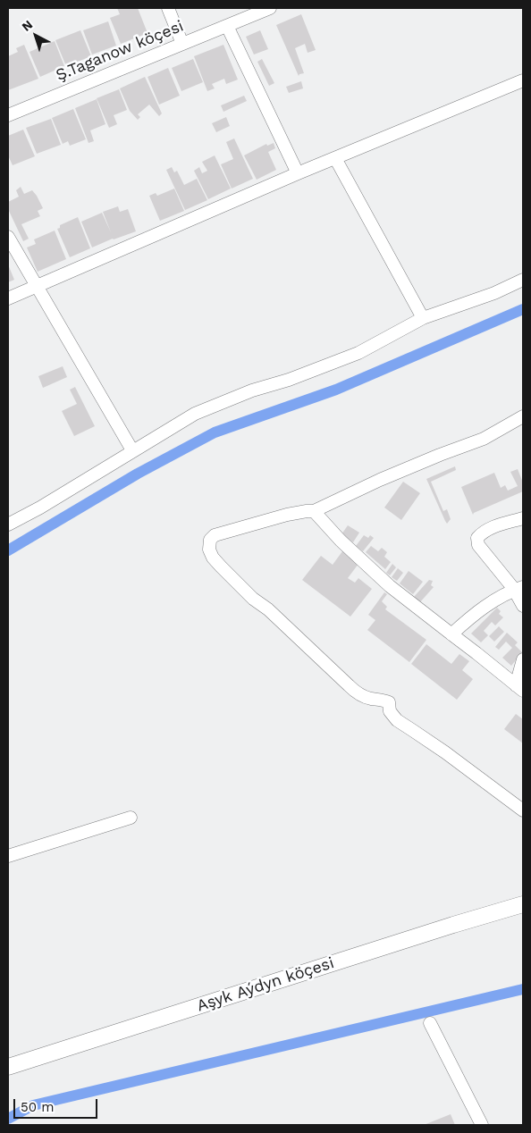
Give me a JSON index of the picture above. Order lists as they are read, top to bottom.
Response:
{
  "streets": {
    "main road": ["Aşyk Aýdyn köçesi"],
    "street": ["Ş.Taganow köçesi"]
  },
  "scale_bar": "50 m",
  "north": "top left"
}
